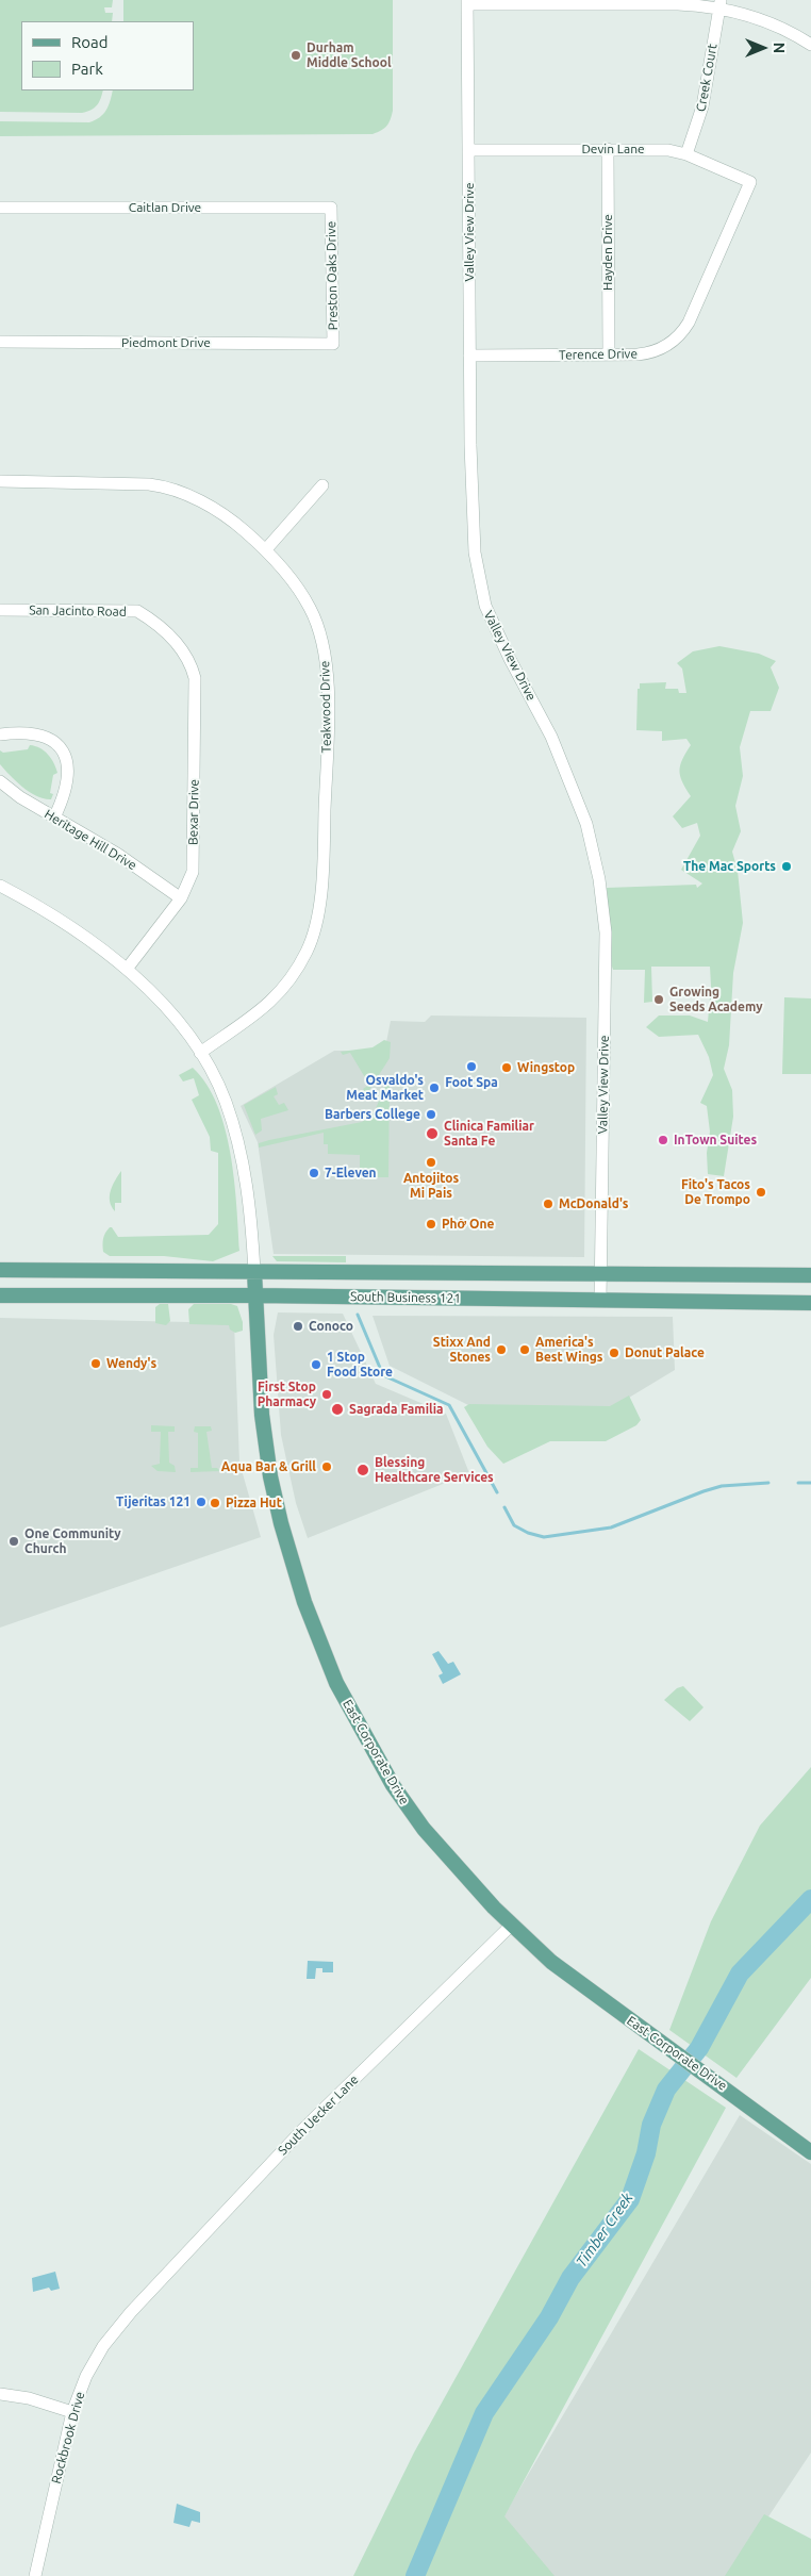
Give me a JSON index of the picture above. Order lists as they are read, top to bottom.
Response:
{
  "streets": {
    "main road": ["South Business 121", "East Corporate Drive"],
    "street": [
      "Creek Court",
      "Devin Lane",
      "Caitlan Drive",
      "Valley View Drive",
      "Hayden Drive",
      "Preston Oaks Drive",
      "Piedmont Drive",
      "Terence Drive",
      "San Jacinto Road",
      "Teakwood Drive",
      "Bexar Drive",
      "Heritage Hill Drive",
      "South Uecker Lane",
      "Rockbrook Drive"
    ]
  },
  "crossings": [
    ["Creek Court", "Devin Lane"],
    ["Devin Lane", "Valley View Drive"],
    ["Devin Lane", "Hayden Drive"],
    ["Devin Lane", "Terence Drive"],
    ["Caitlan Drive", "Preston Oaks Drive"],
    ["Valley View Drive", "Terence Drive"],
    ["Valley View Drive", "South Business 121"],
    ["Hayden Drive", "Terence Drive"],
    ["Preston Oaks Drive", "Piedmont Drive"],
    ["San Jacinto Road", "Bexar Drive"],
    ["Bexar Drive", "Heritage Hill Drive"],
    ["South Business 121", "East Corporate Drive"],
    ["East Corporate Drive", "South Uecker Lane"],
    ["South Uecker Lane", "Rockbrook Drive"]
  ],
  "water": ["Timber Creek"],
  "places": [
    "Durham Middle School",
    "The Mac Sports",
    "Growing Seeds Academy",
    "Foot Spa",
    "Wingstop",
    "Osvaldo's Meat Market",
    "Barbers College",
    "Clinica Familiar Santa Fe",
    "InTown Suites",
    "Antojitos Mi Pais",
    "7-Eleven",
    "Fito's Tacos De Trompo",
    "McDonald's",
    "Phở One",
    "Conoco",
    "Stixx And Stones",
    "America's Best Wings",
    "Donut Palace",
    "Wendy's",
    "1 Stop Food Store",
    "First Stop Pharmacy",
    "Sagrada Familia",
    "Aqua Bar & Grill",
    "Blessing Healthcare Services",
    "Tijeritas 121",
    "Pizza Hut",
    "One Community Church"
  ],
  "legend": ["Road", "Park"],
  "north": "right"
}
